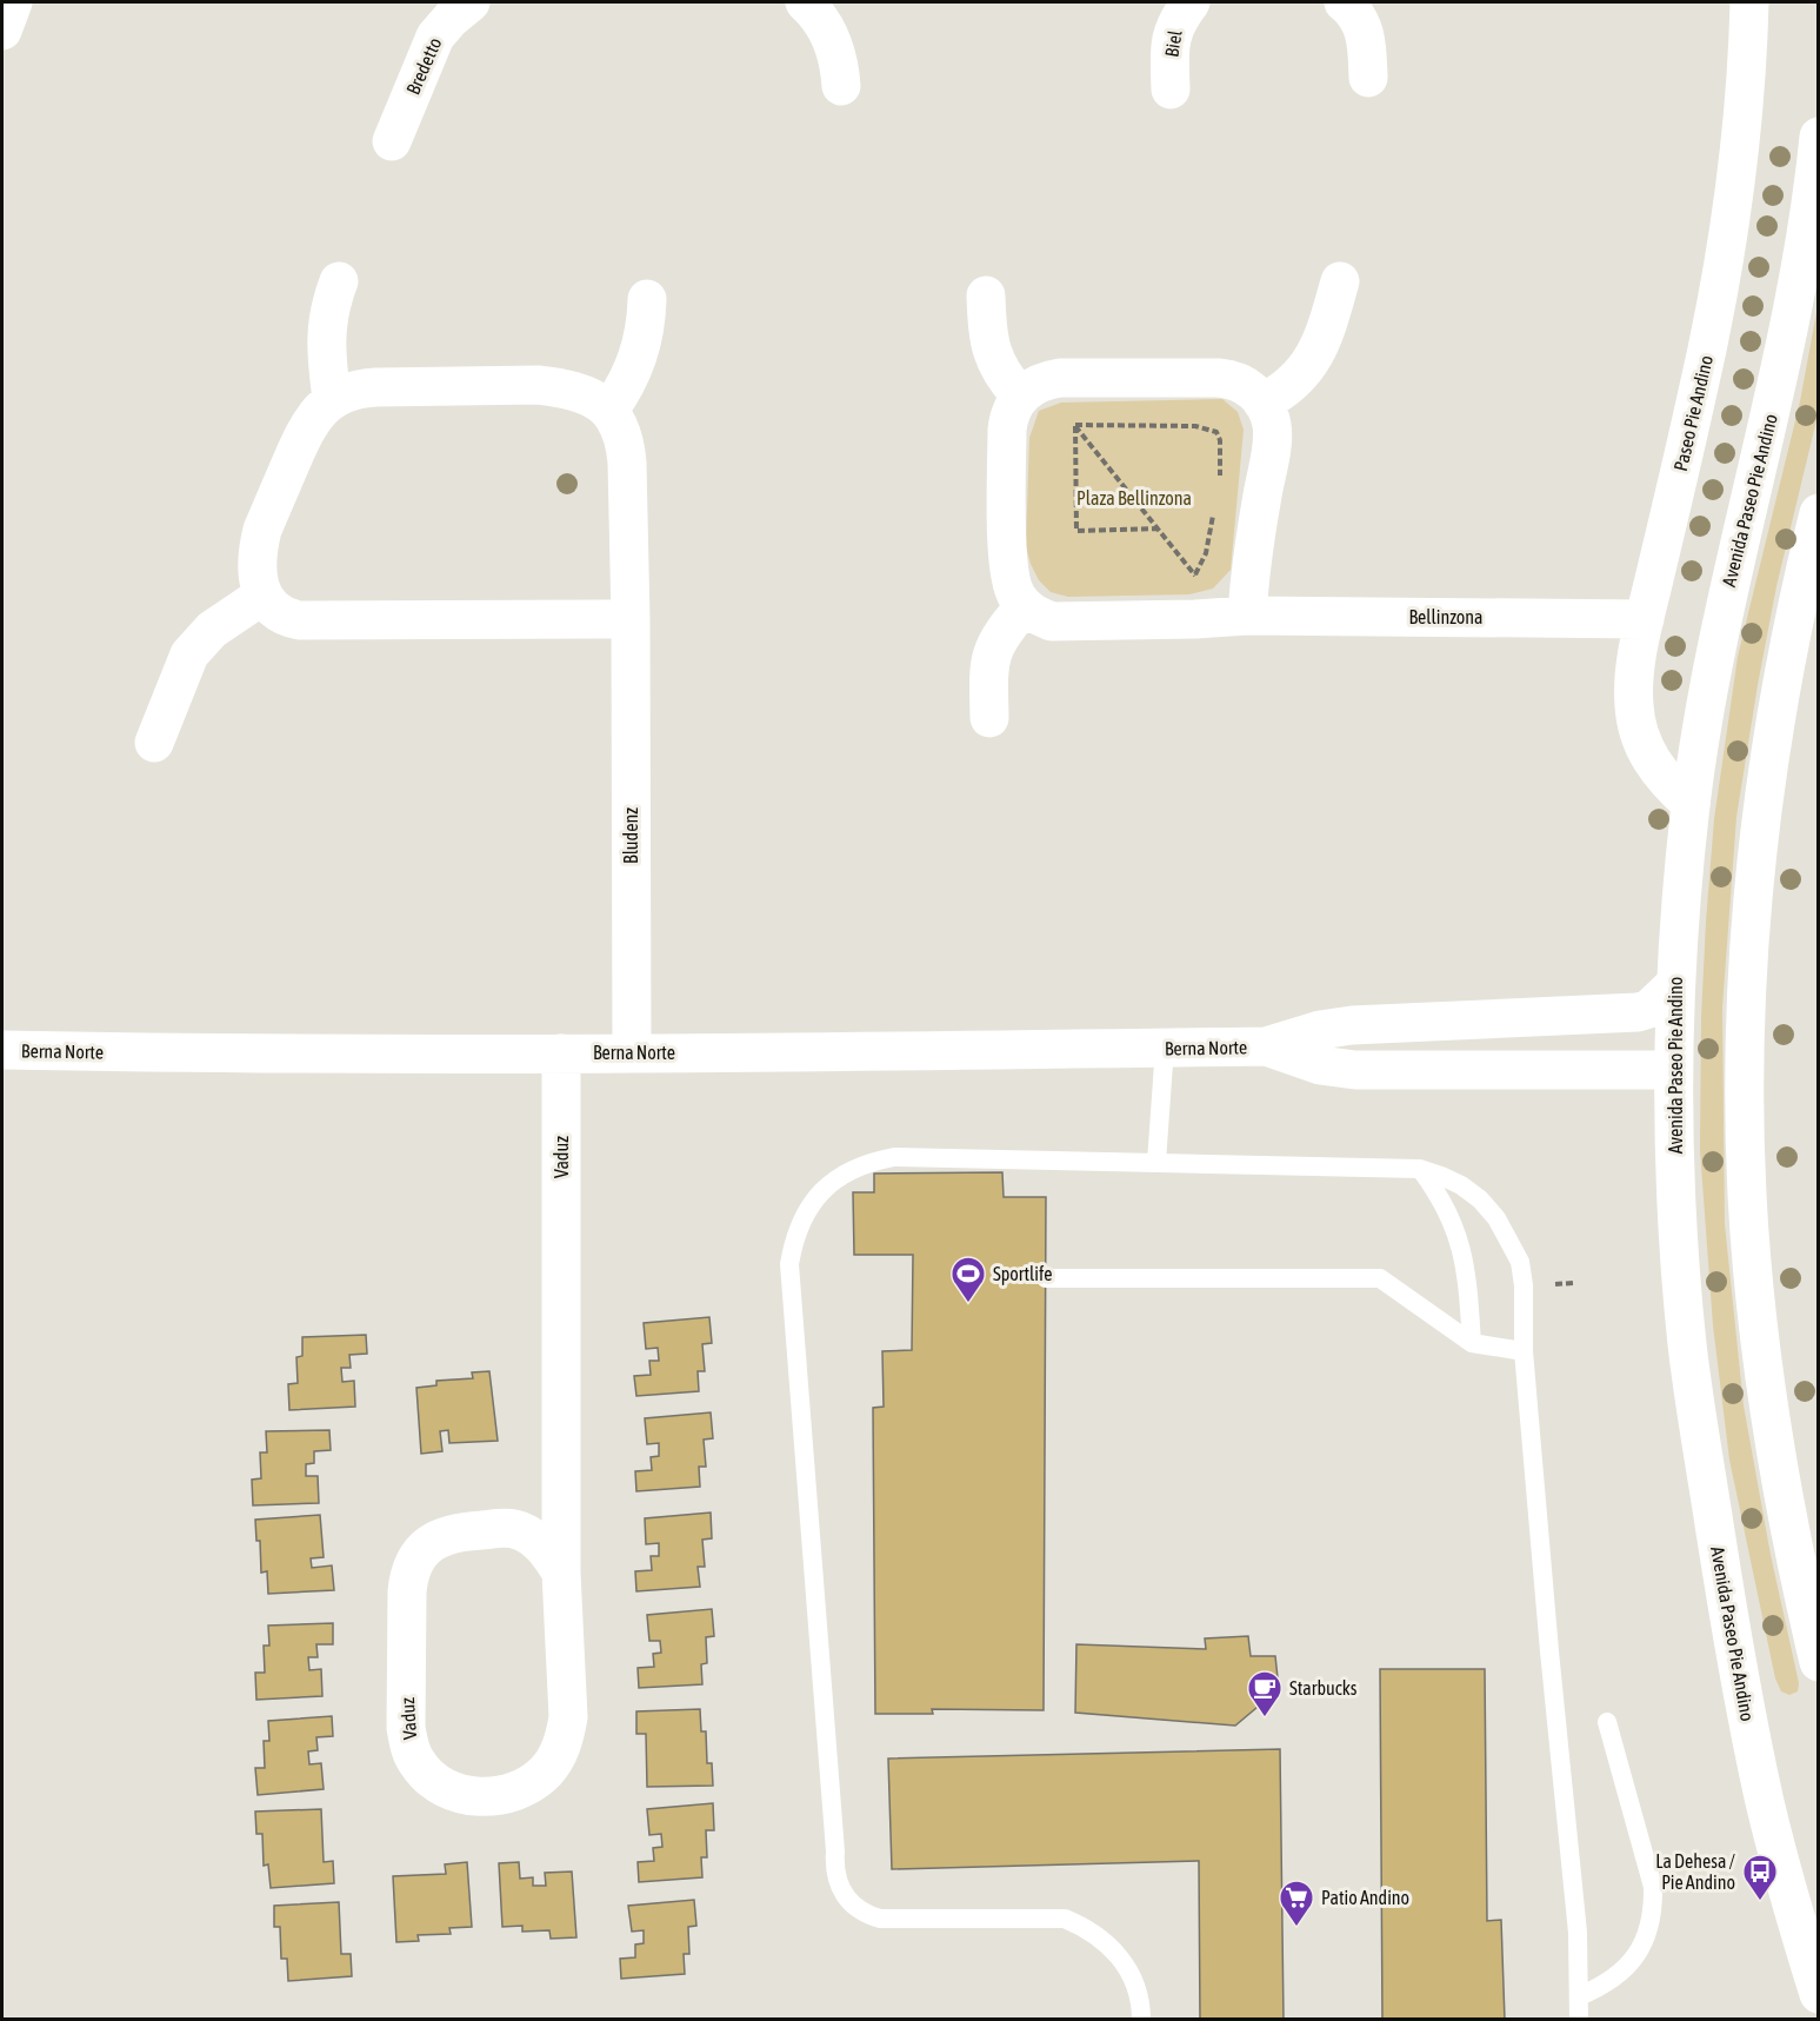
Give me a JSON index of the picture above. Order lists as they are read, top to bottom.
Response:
{
  "streets": {
    "street": [
      "Biel",
      "Bredetto",
      "Paseo Pie Andino",
      "Avenida Paseo Pie Andino",
      "Bellinzona",
      "Bludenz",
      "Berna Norte",
      "Vaduz"
    ]
  },
  "crossings": [
    ["Paseo Pie Andino", "Avenida Paseo Pie Andino"],
    ["Paseo Pie Andino", "Bellinzona"],
    ["Avenida Paseo Pie Andino", "Berna Norte"],
    ["Bludenz", "Berna Norte"],
    ["Berna Norte", "Vaduz"]
  ],
  "parks": ["Plaza Bellinzona"],
  "places": {
    "sports": ["Sportlife"],
    "cafe": ["Starbucks"],
    "bus stop": ["La Dehesa / Pie Andino"],
    "supermarket": ["Patio Andino"]
  }
}
